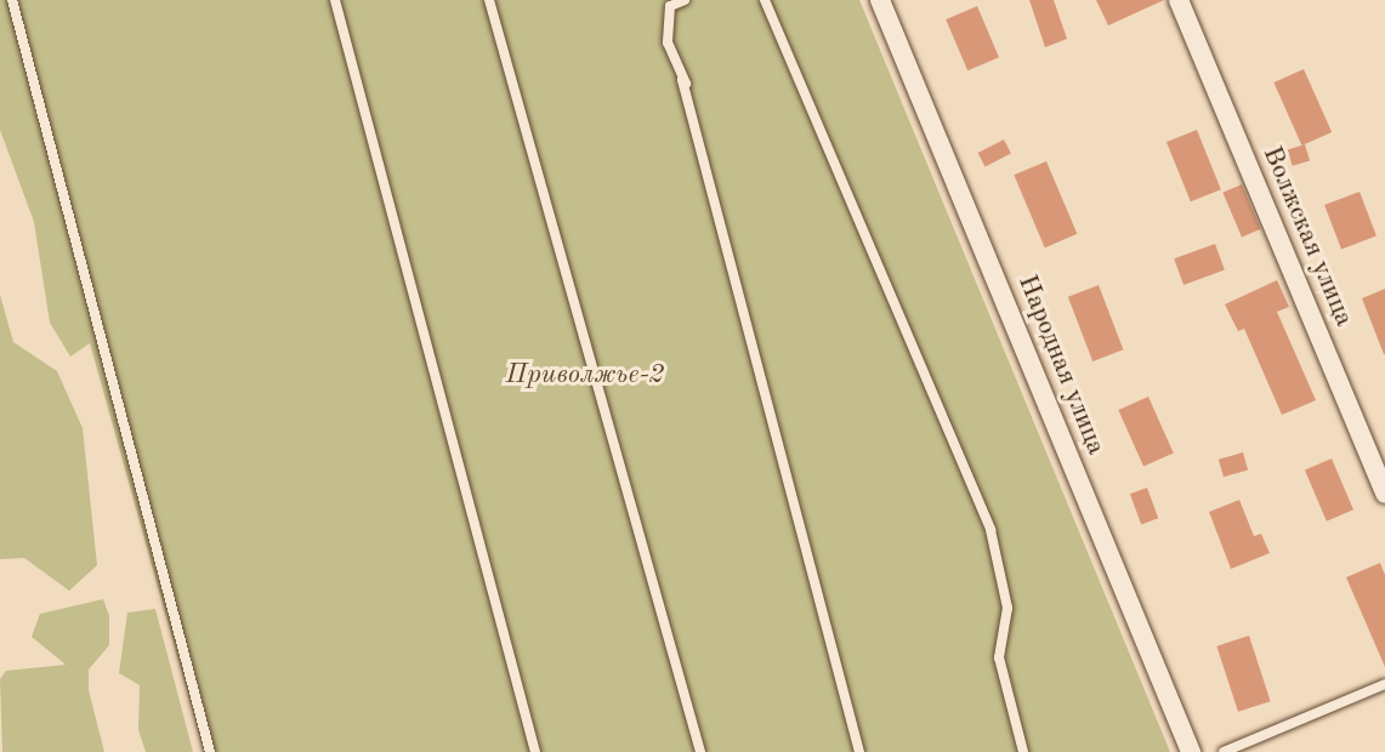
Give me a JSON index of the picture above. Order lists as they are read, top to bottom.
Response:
{
  "streets": {
    "street": ["Волжская улица", "Народная улица"]
  },
  "parks": ["Приволжье-2"]
}
